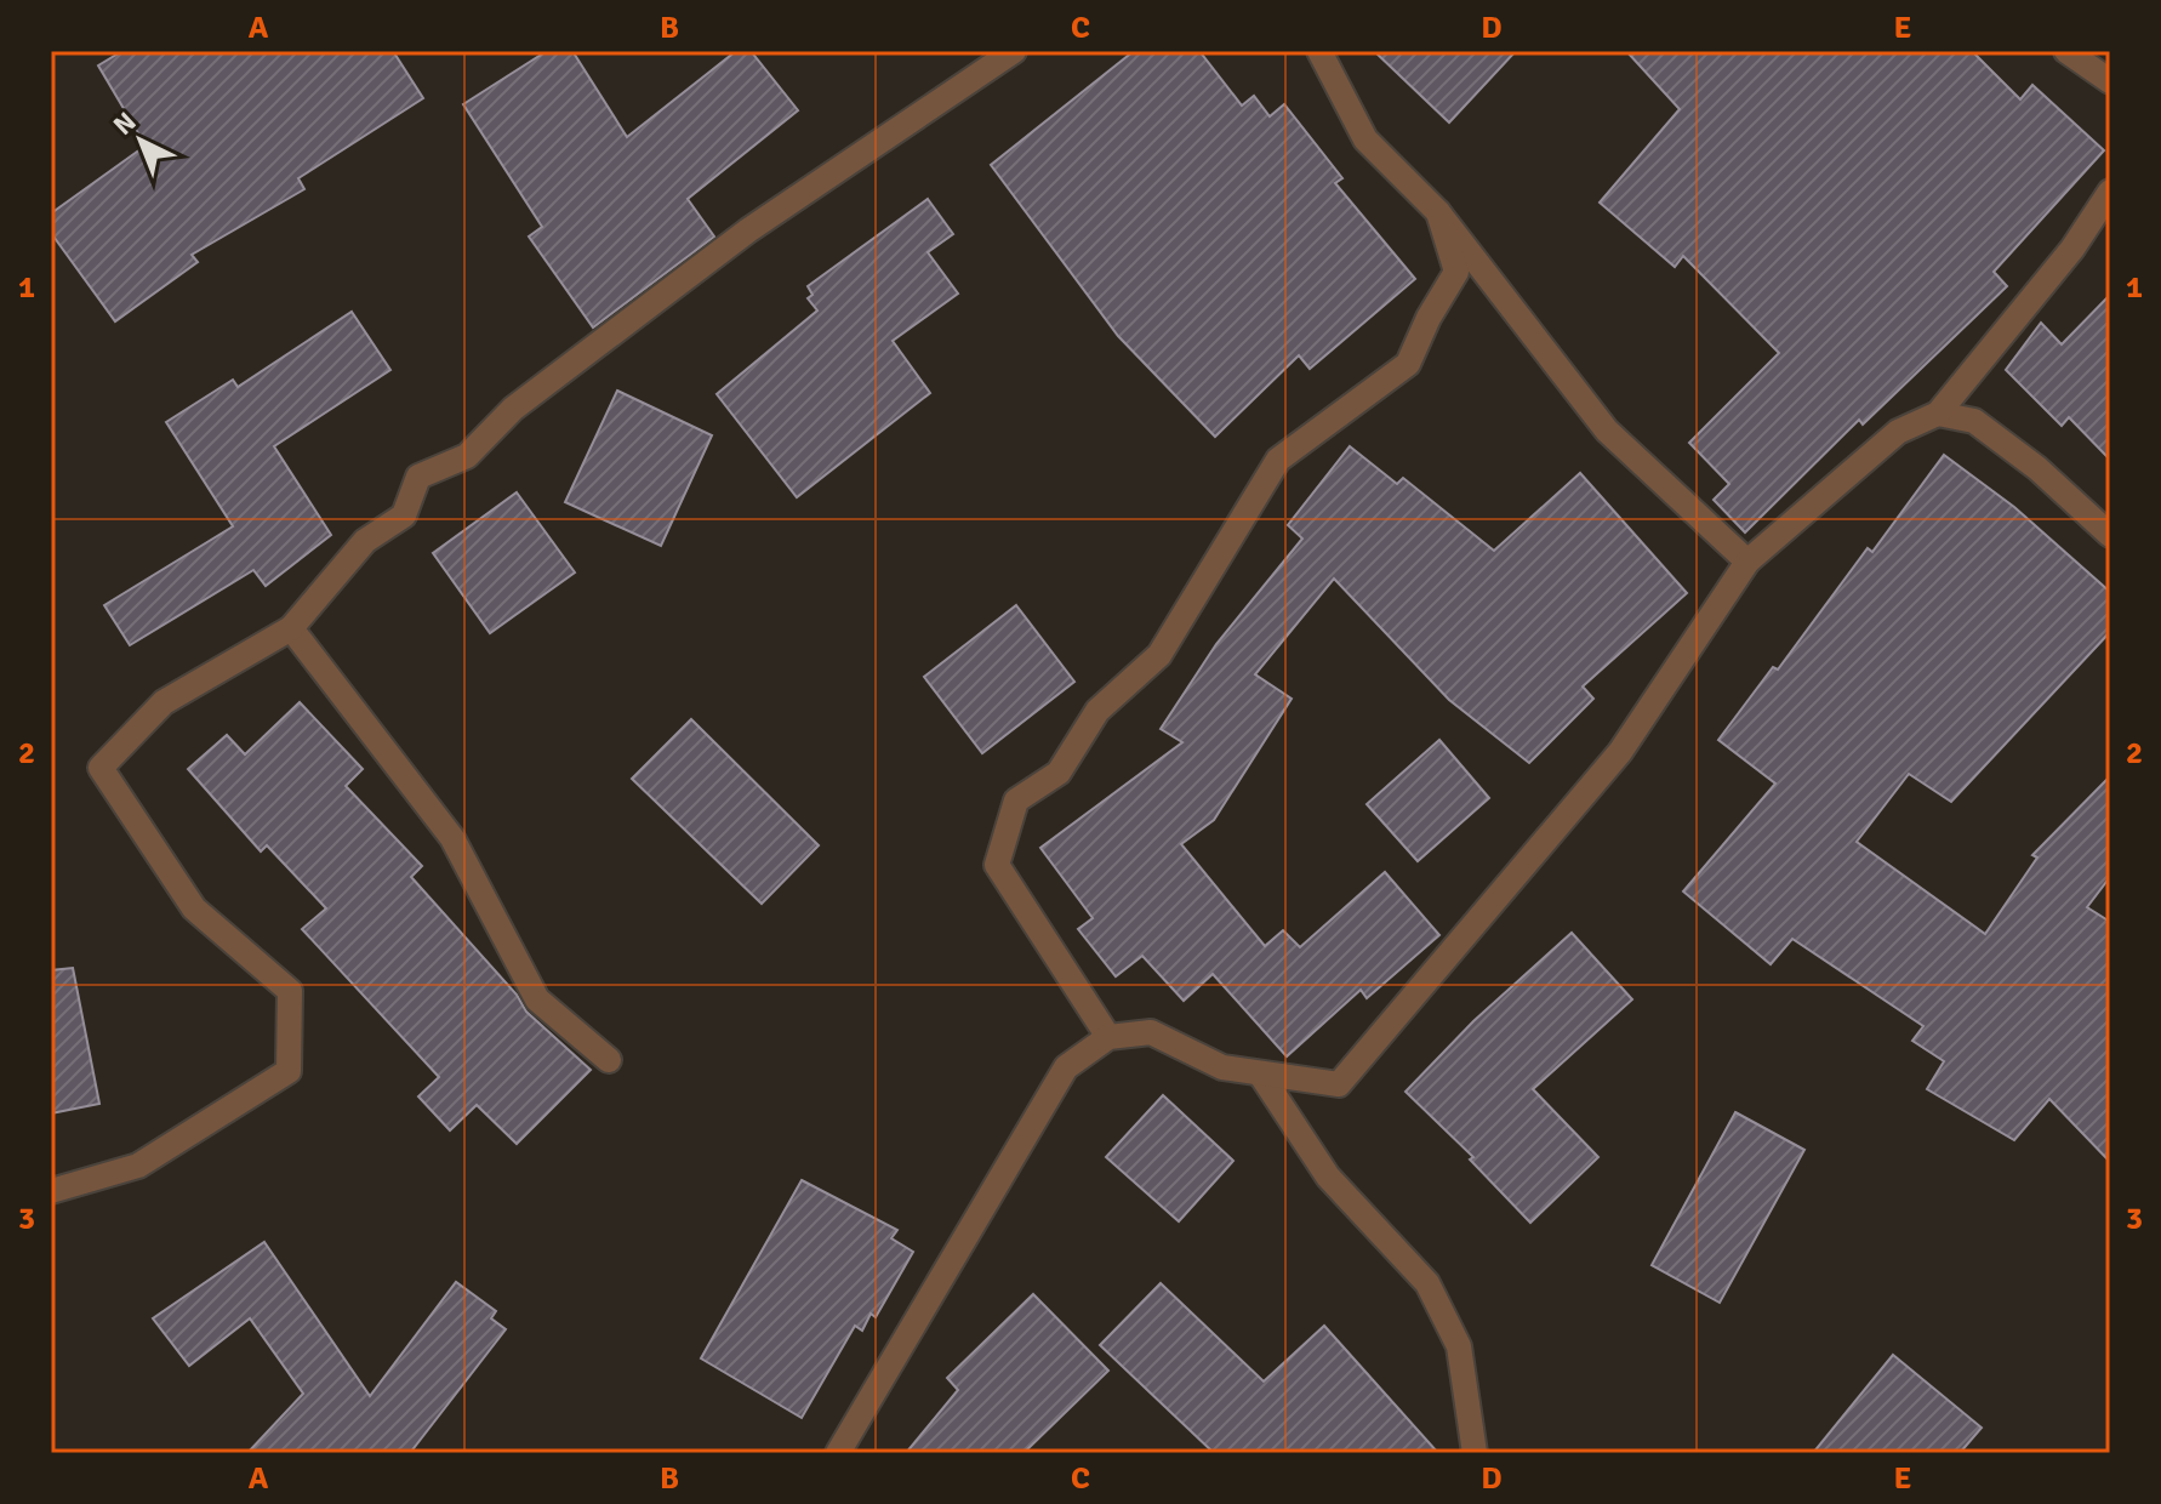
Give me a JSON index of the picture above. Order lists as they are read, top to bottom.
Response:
{
  "north": "top left",
  "grid": {
    "columns": [
      "A",
      "B",
      "C",
      "D",
      "E"
    ],
    "rows": ["1", "2", "3"]
  }
}
